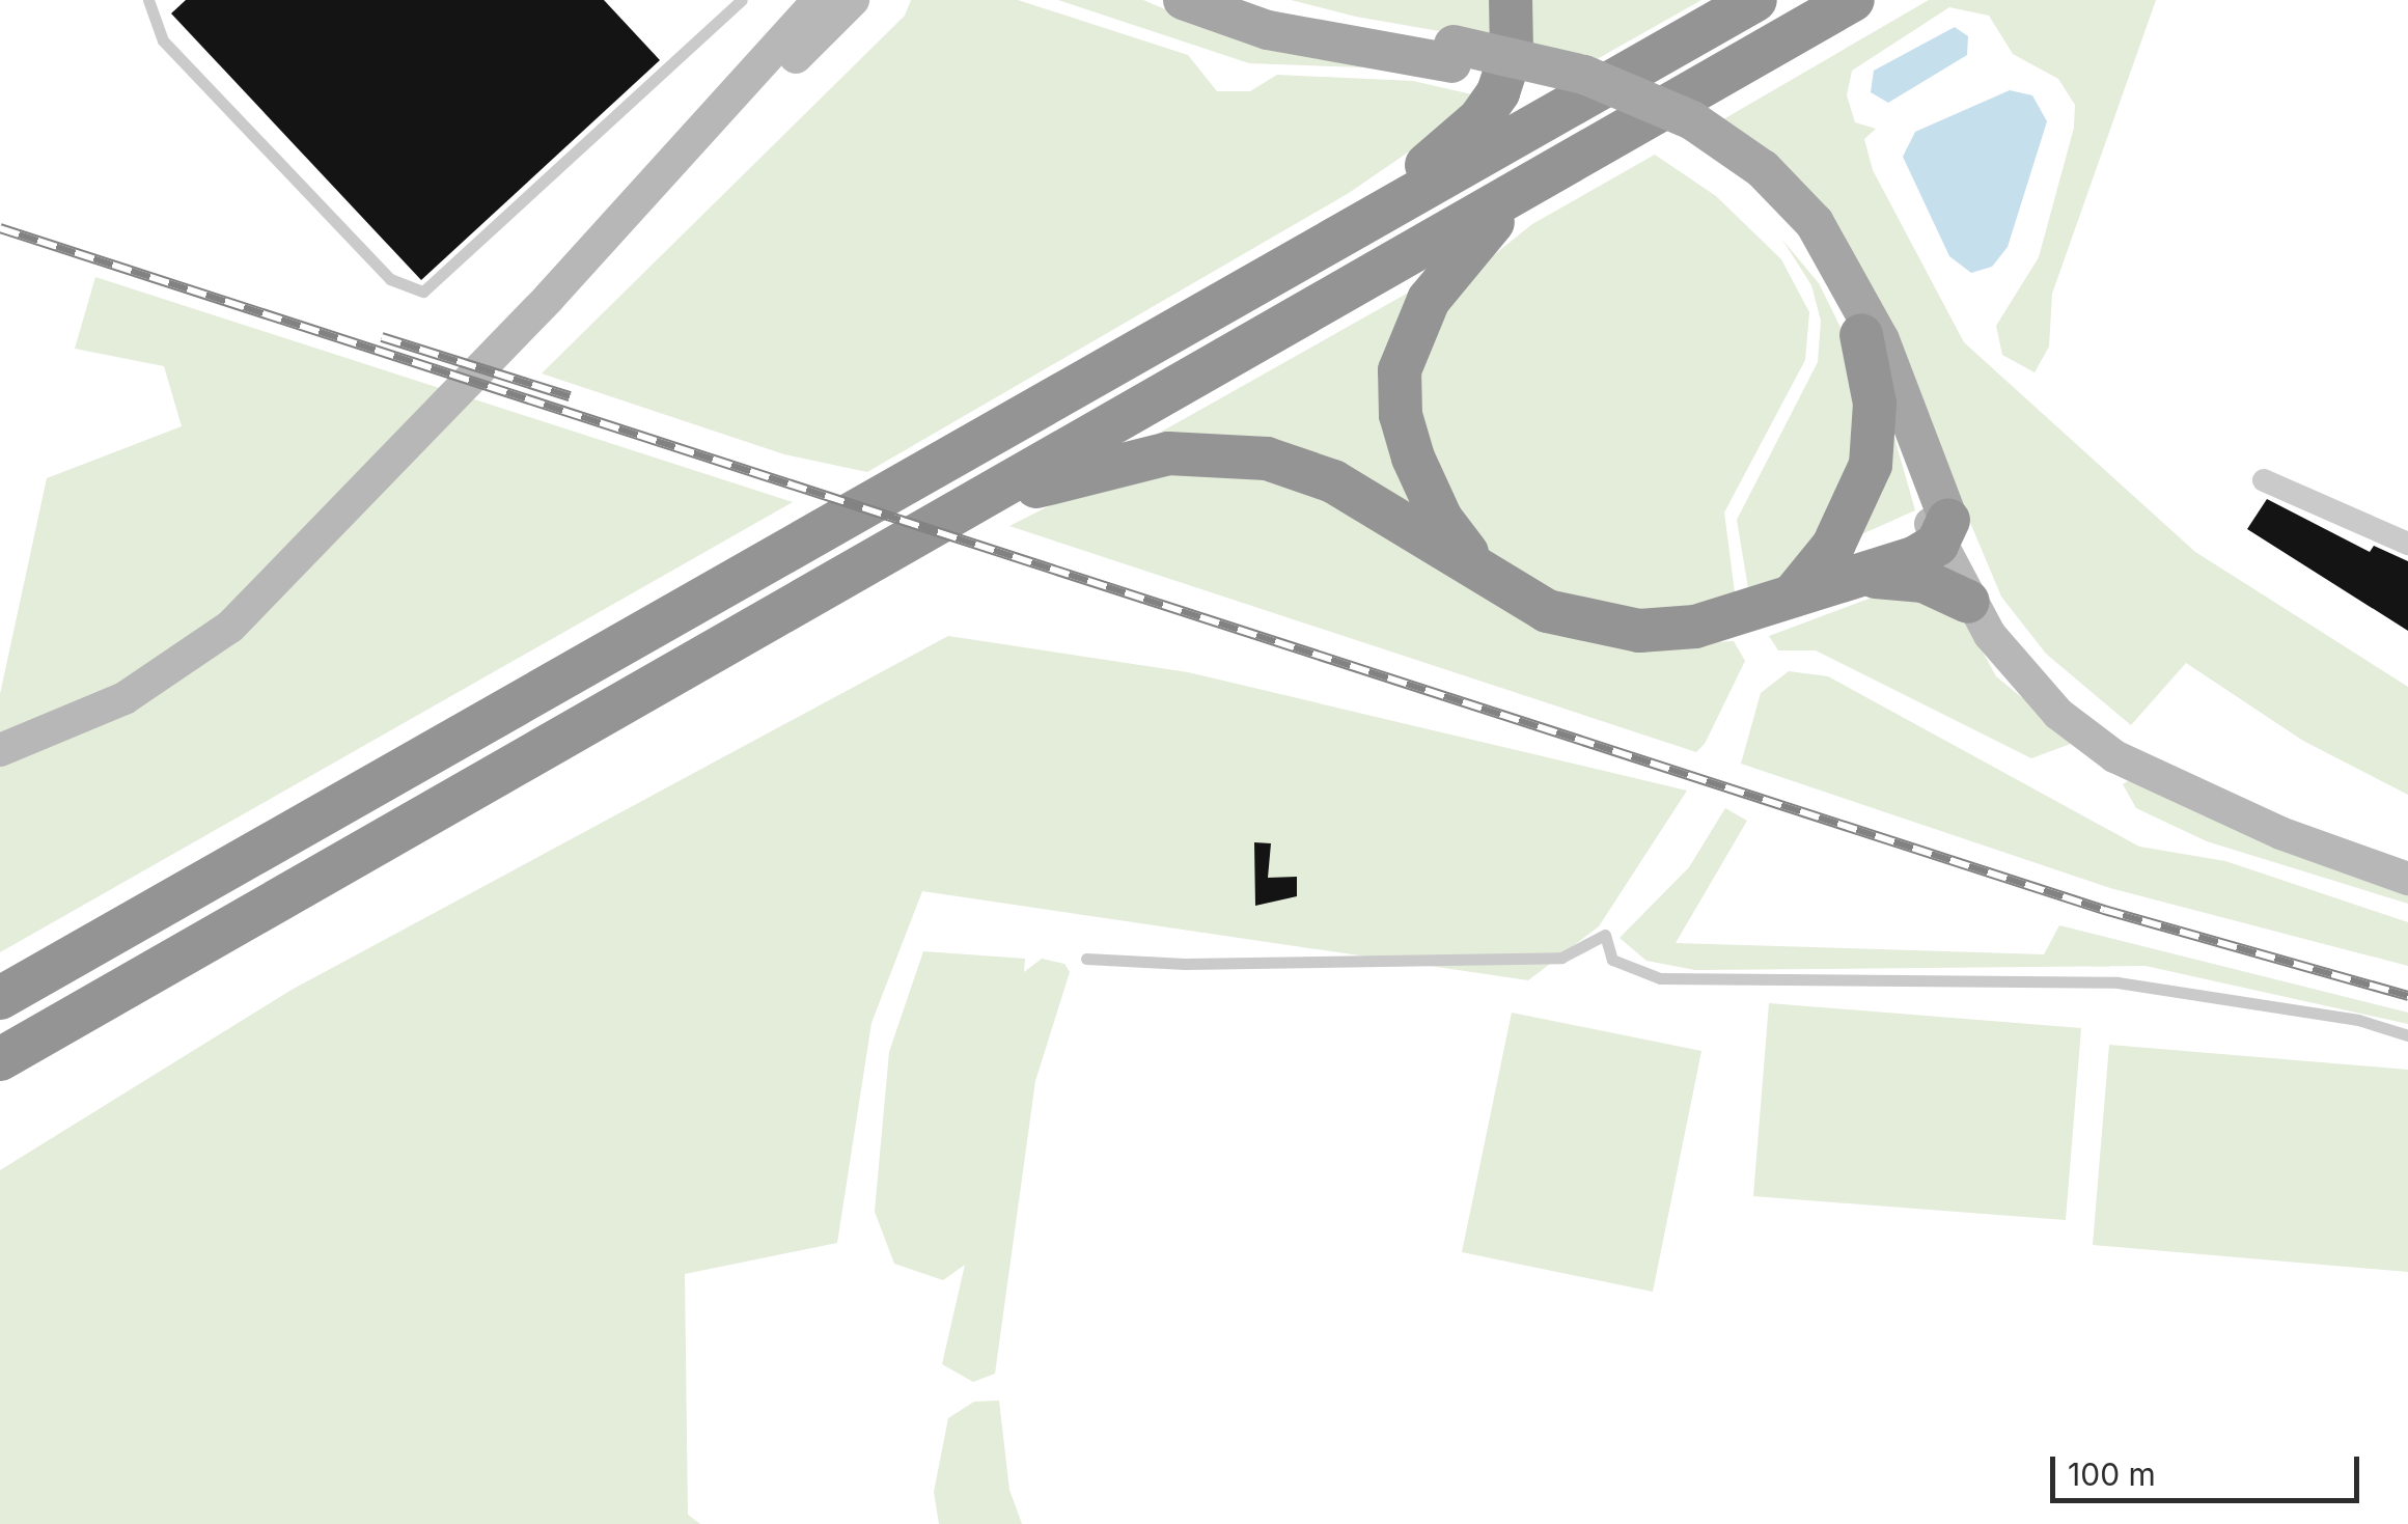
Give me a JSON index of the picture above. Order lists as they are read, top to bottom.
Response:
{
  "scale_bar": "100 m"
}
